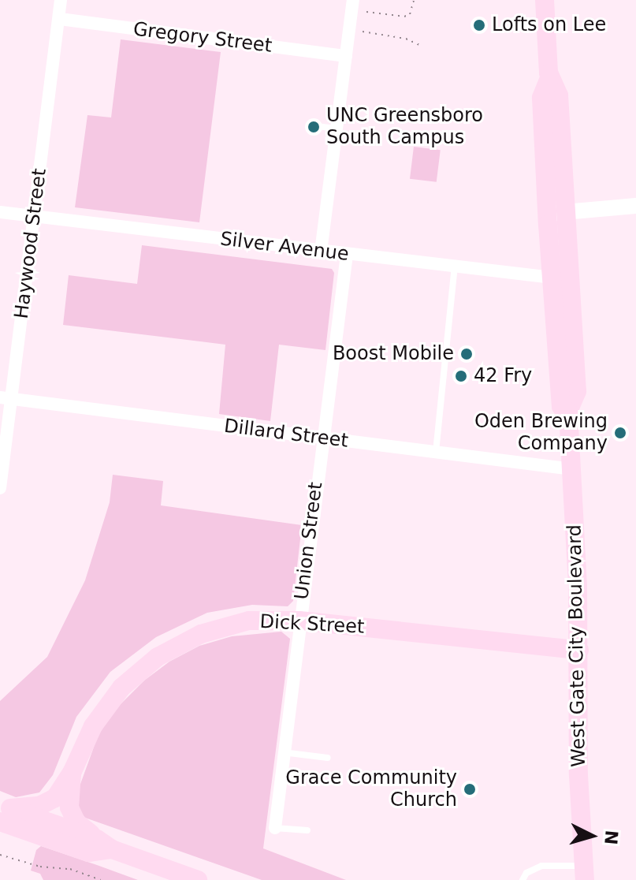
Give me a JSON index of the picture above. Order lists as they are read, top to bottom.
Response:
{
  "streets": {
    "main road": ["Dick Street", "West Gate City Boulevard"],
    "street": [
      "Gregory Street",
      "Haywood Street",
      "Silver Avenue",
      "Dillard Street",
      "Union Street"
    ]
  },
  "crossings": [
    ["Gregory Street", "Haywood Street"],
    ["Haywood Street", "Silver Avenue"],
    ["Haywood Street", "Dillard Street"],
    ["Silver Avenue", "Union Street"],
    ["Silver Avenue", "West Gate City Boulevard"],
    ["Dillard Street", "Union Street"],
    ["Dillard Street", "West Gate City Boulevard"],
    ["Union Street", "Dick Street"],
    ["Dick Street", "West Gate City Boulevard"]
  ],
  "places": [
    "Lofts on Lee",
    "UNC Greensboro South Campus",
    "Boost Mobile",
    "42 Fry",
    "Oden Brewing Company",
    "Grace Community Church"
  ],
  "north": "right"
}
